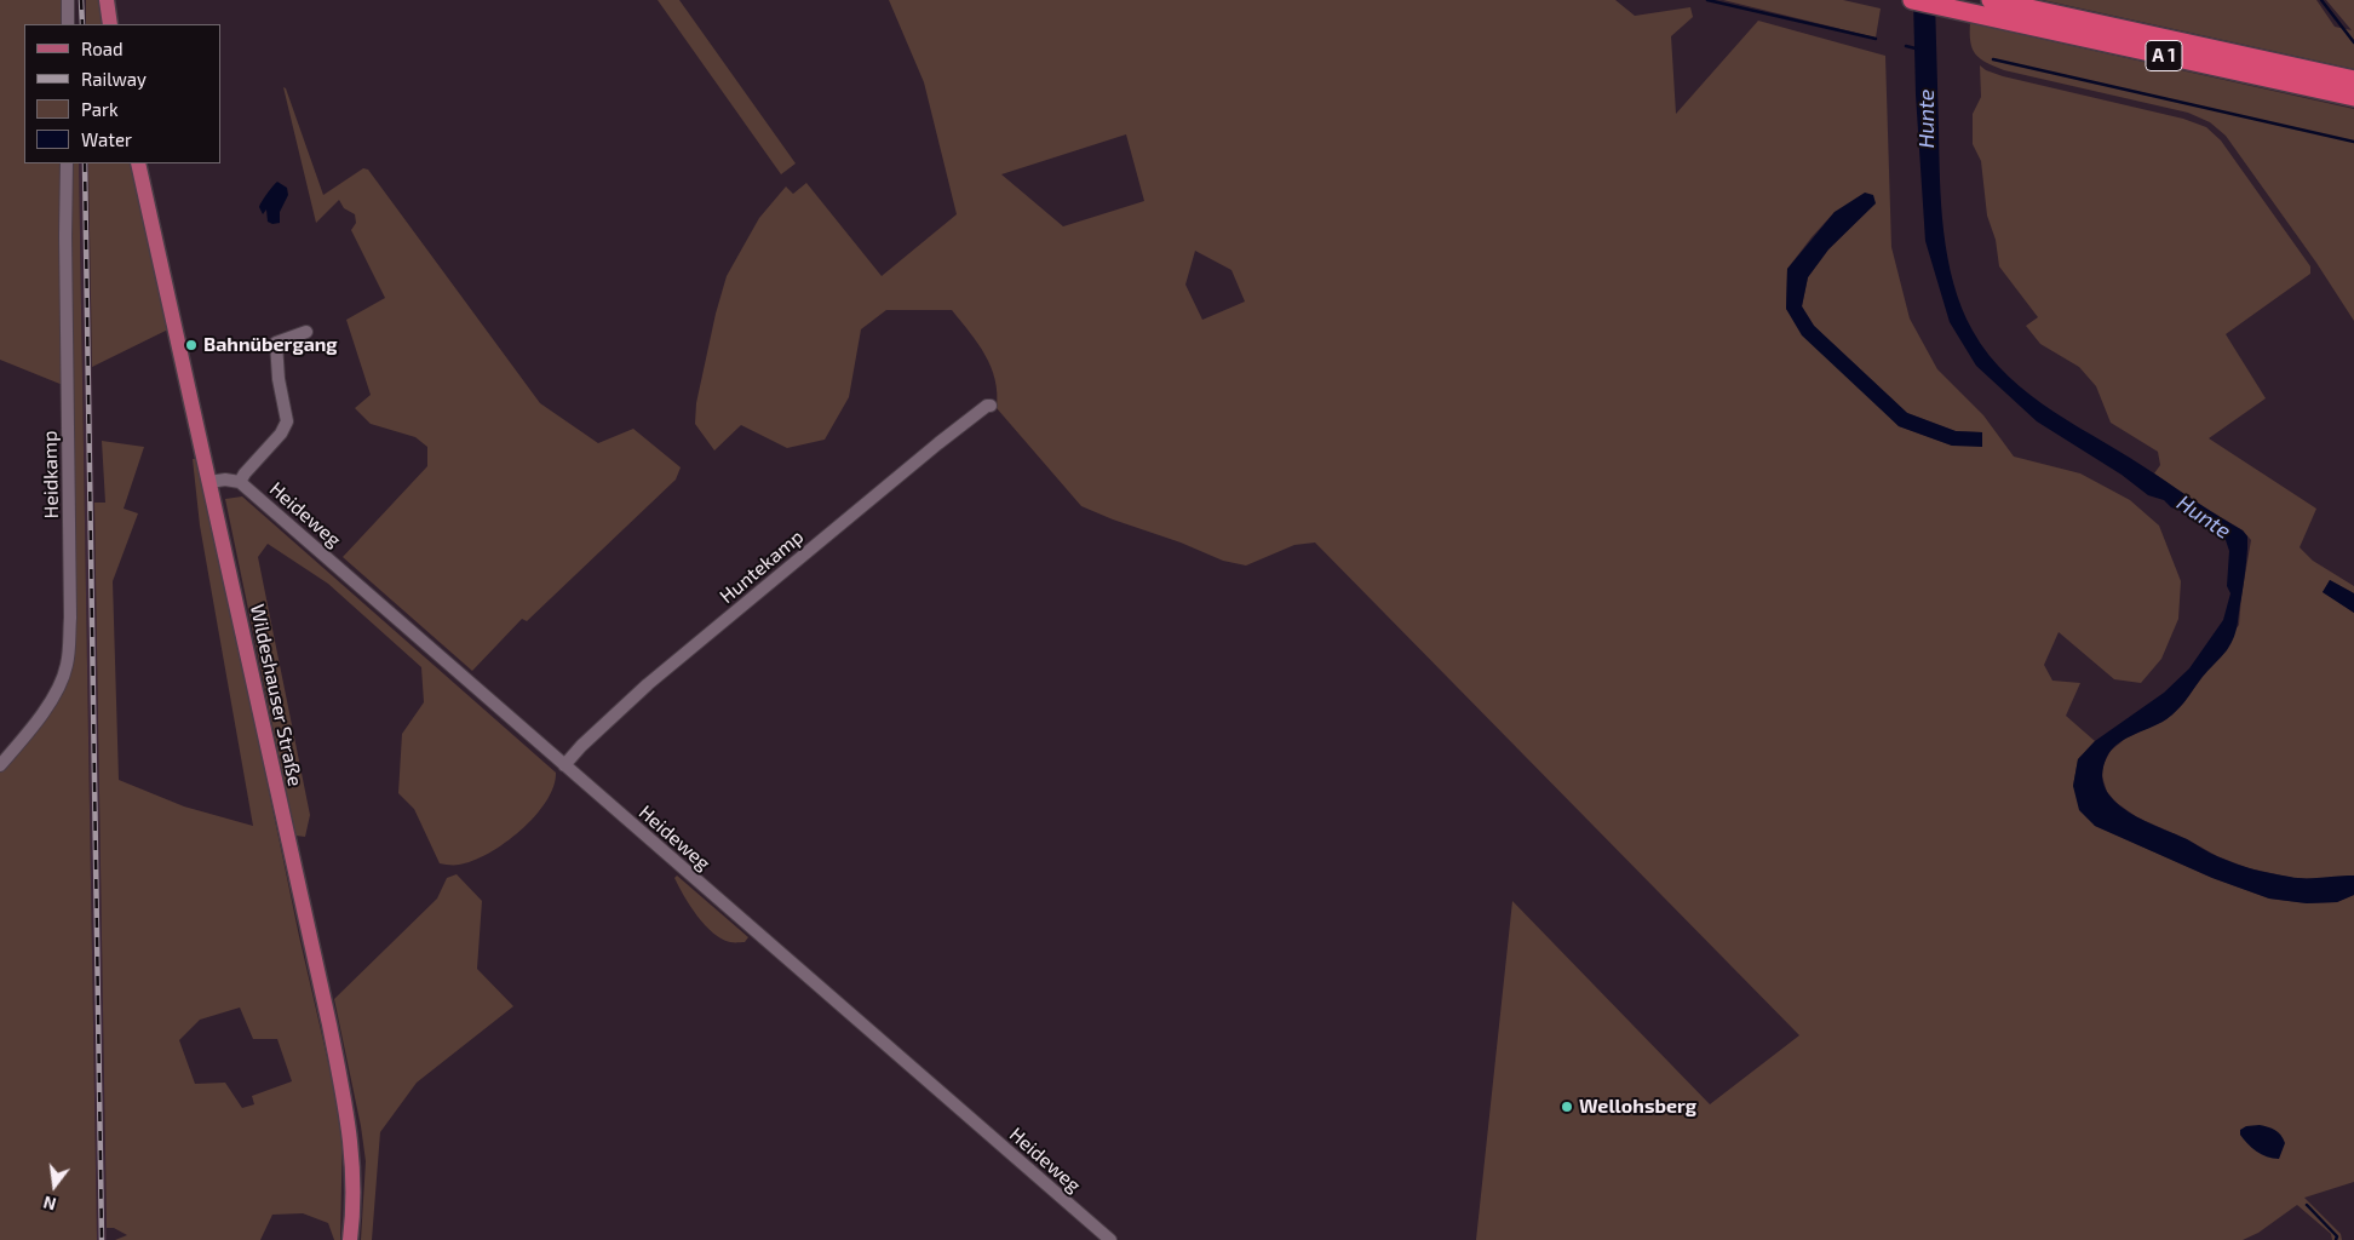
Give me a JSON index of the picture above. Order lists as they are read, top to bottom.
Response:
{
  "streets": {
    "highway": ["A 1"],
    "main road": ["Wildeshauser Straße"],
    "street": ["Heidkamp", "Heideweg", "Huntekamp"]
  },
  "crossings": [
    ["Heideweg", "Huntekamp"],
    ["Heideweg", "Wildeshauser Straße"]
  ],
  "water": ["Hunte"],
  "places": ["Bahnübergang", "Wellohsberg"],
  "legend": [
    "Road",
    "Railway",
    "Park",
    "Water"
  ],
  "north": "bottom"
}
